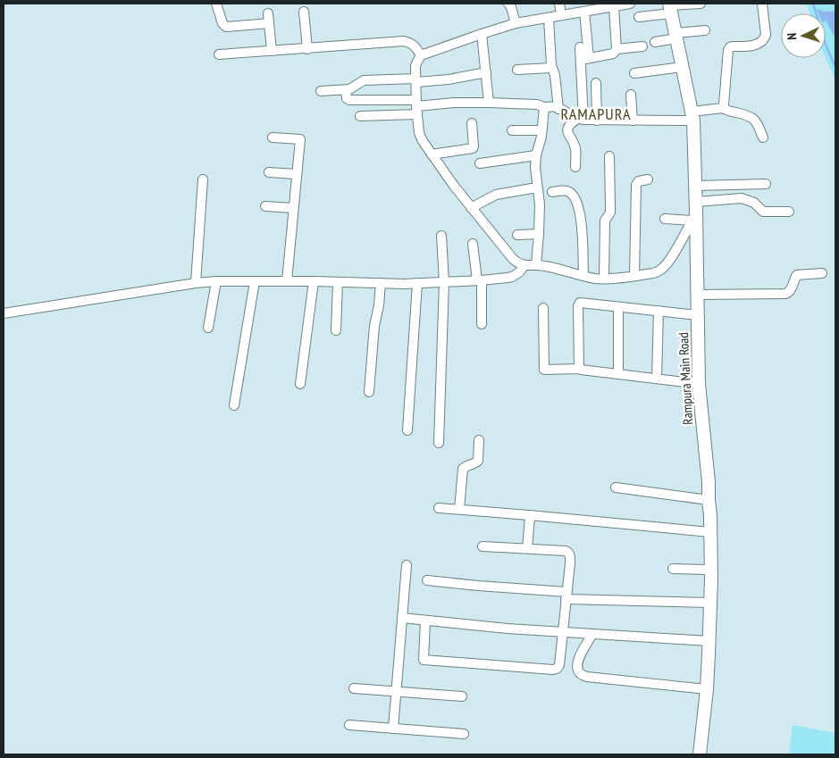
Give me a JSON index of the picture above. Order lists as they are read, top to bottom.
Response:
{
  "streets": {
    "main road": ["Rampura Main Road"]
  },
  "districts": ["RAMAPURA"],
  "north": "left"
}
